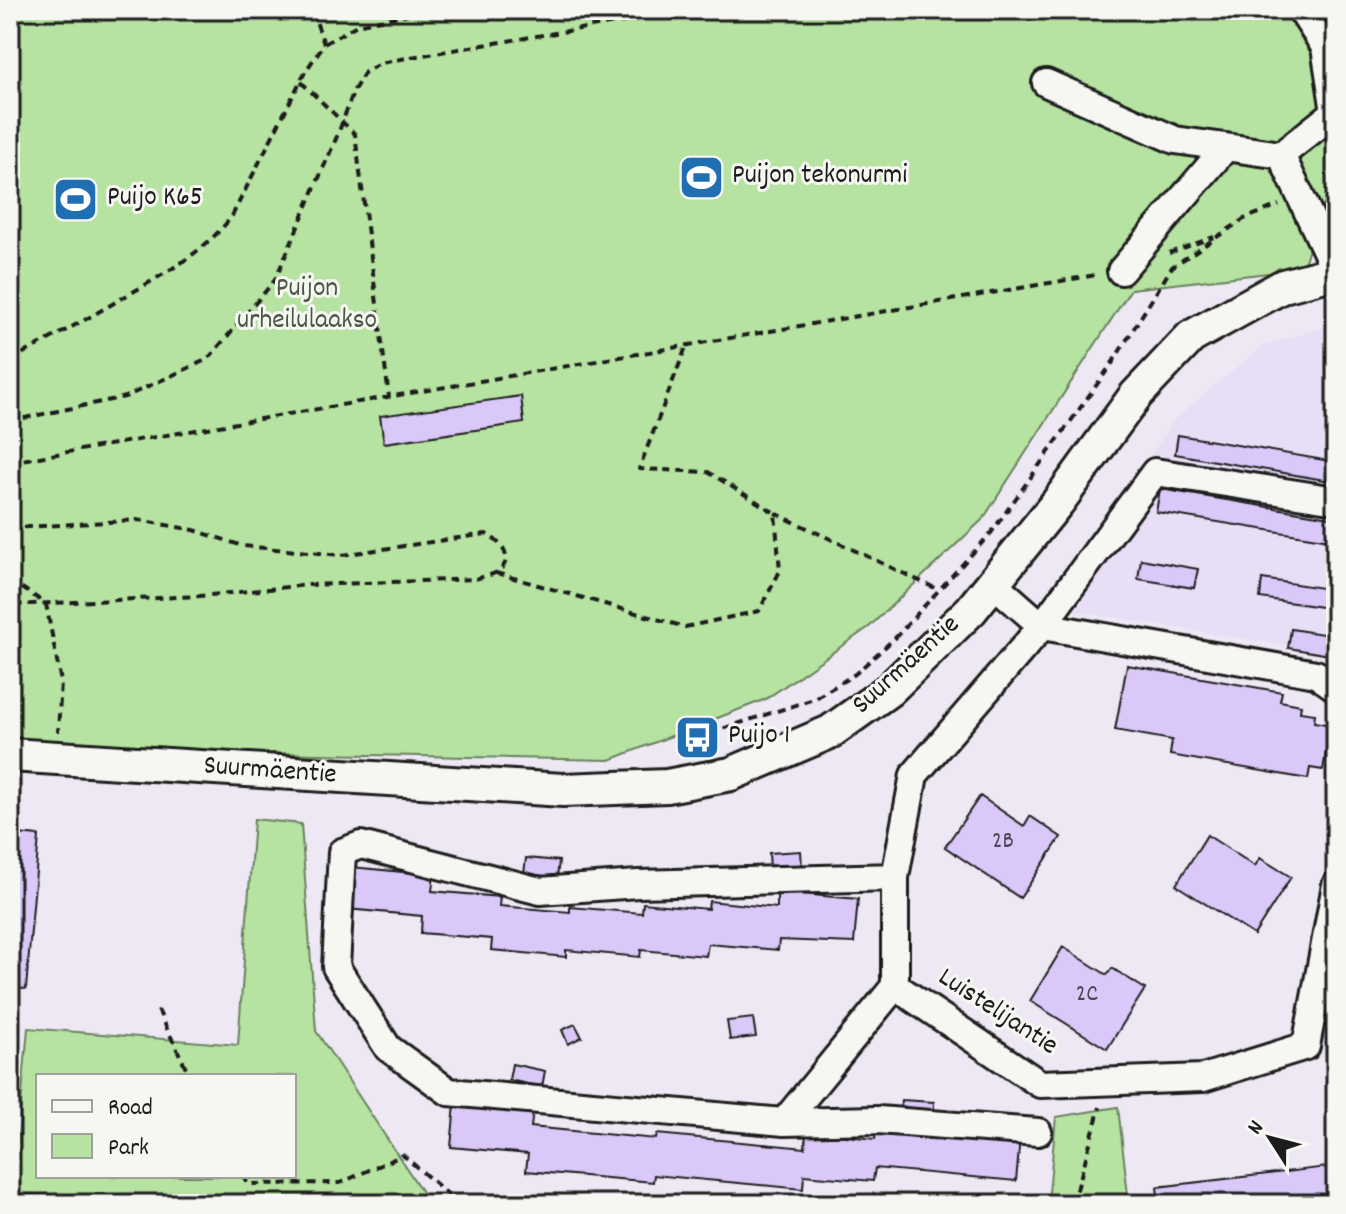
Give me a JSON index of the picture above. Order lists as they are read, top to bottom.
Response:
{
  "streets": {
    "main road": ["Suurmäentie"],
    "street": ["Luistelijantie"]
  },
  "parks": ["Puijon urheilulaakso"],
  "places": {
    "sports": ["Puijon tekonurmi", "Puijo K65"],
    "bus stop": ["Puijo 1"]
  },
  "house_numbers": ["2B", "2C"],
  "legend": ["Road", "Park"],
  "north": "top left"
}
